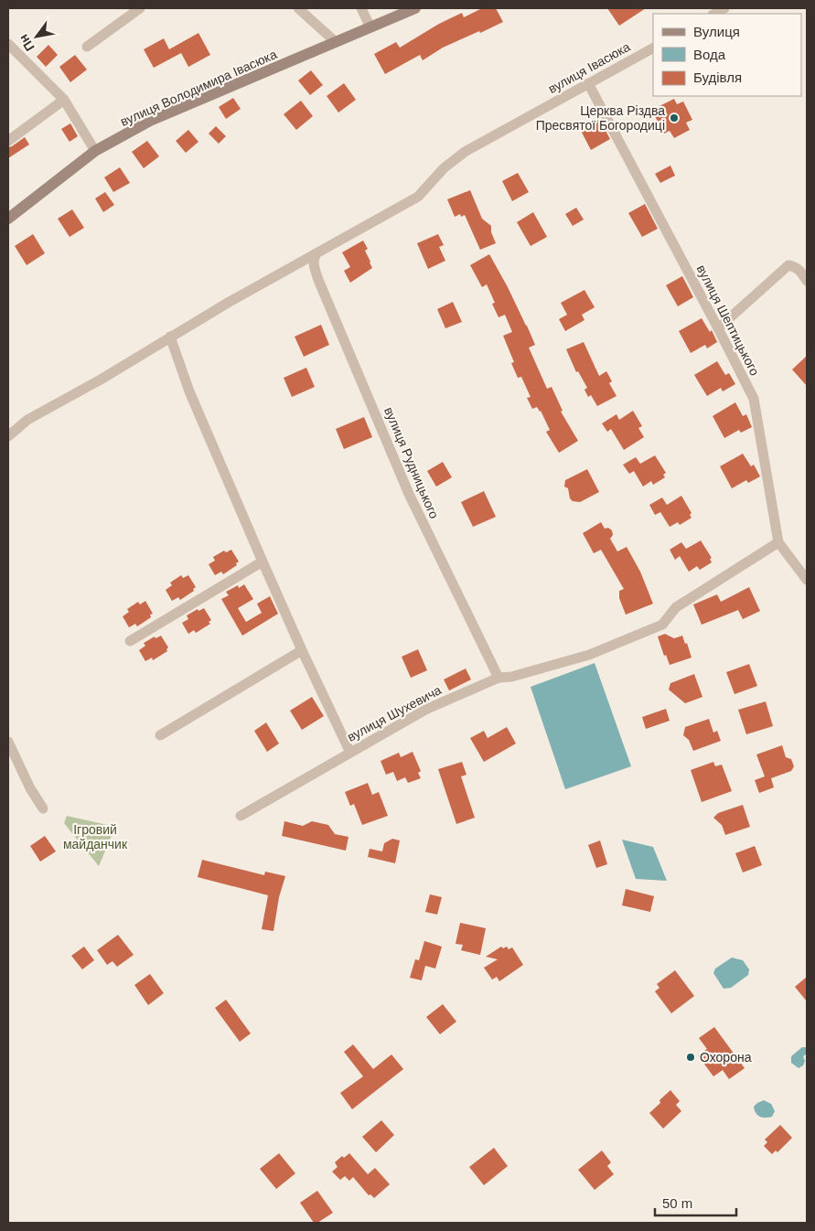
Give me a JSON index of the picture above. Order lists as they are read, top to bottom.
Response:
{
  "streets": {
    "street": [
      "вулиця Івасюка",
      "вулиця Володимира Івасюка",
      "вулиця Шептицького",
      "вулиця Рудницького",
      "вулиця Шухевича"
    ]
  },
  "crossings": [
    ["вулиця Івасюка", "вулиця Шептицького"],
    ["вулиця Івасюка", "вулиця Рудницького"],
    ["вулиця Шептицького", "вулиця Шухевича"],
    ["вулиця Рудницького", "вулиця Шухевича"]
  ],
  "parks": ["Ігровий майданчик"],
  "places": ["Церква Різдва Пресвятої Богородиці", "Охорона"],
  "legend": ["Вулиця", "Вода", "Будівля"],
  "scale_bar": "50 m",
  "north": "bottom left"
}
